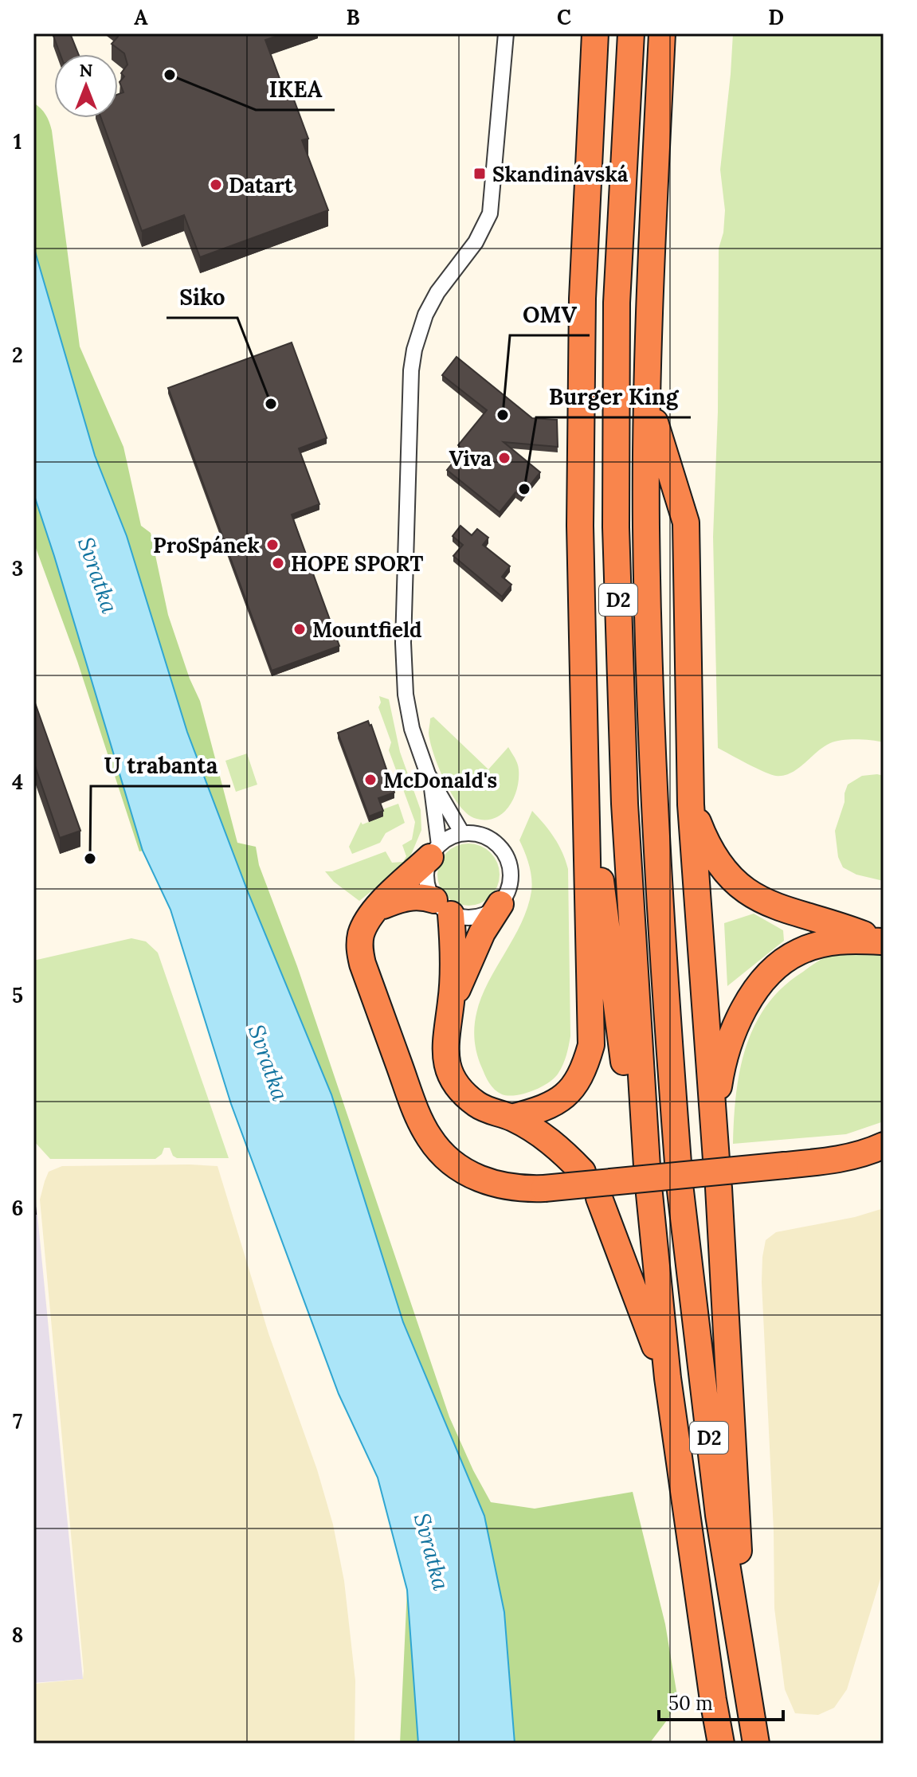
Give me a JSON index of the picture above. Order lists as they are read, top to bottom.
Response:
{
  "streets": {
    "highway": ["D2"]
  },
  "water": ["Svratka"],
  "places": {
    "other": [
      "IKEA",
      "Datart",
      "Siko",
      "OMV",
      "Viva",
      "Burger King",
      "ProSpánek",
      "HOPE SPORT",
      "Mountfield",
      "McDonald's",
      "U trabanta"
    ],
    "transit": ["Skandinávská"]
  },
  "scale_bar": "50 m",
  "north": "top",
  "grid": {
    "columns": [
      "A",
      "B",
      "C",
      "D"
    ],
    "rows": [
      "1",
      "2",
      "3",
      "4",
      "5",
      "6",
      "7",
      "8"
    ]
  }
}
